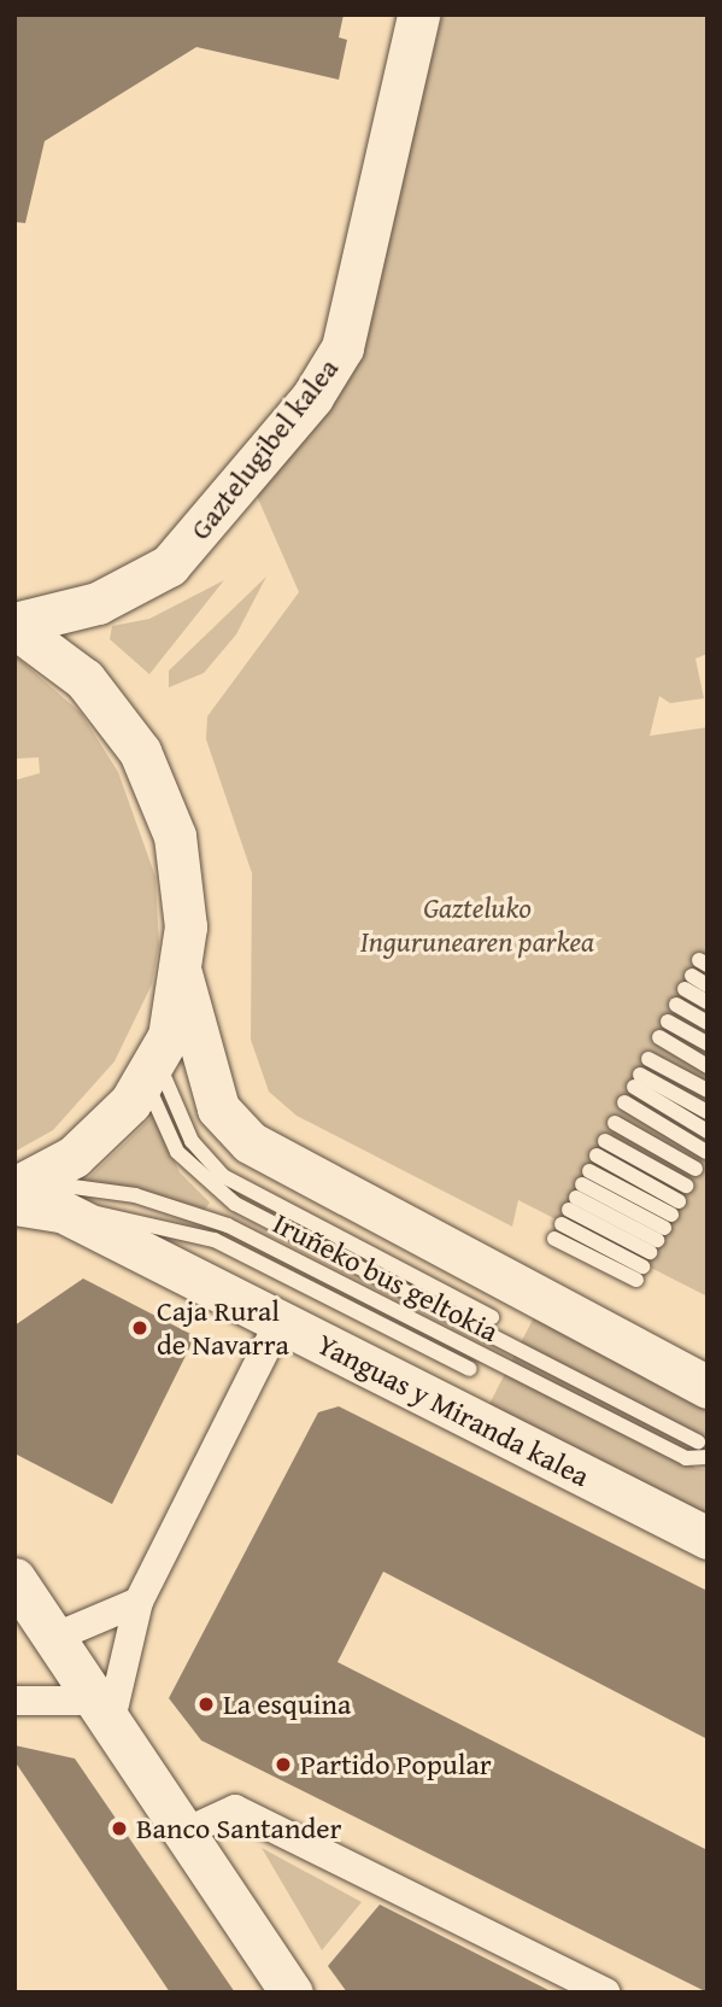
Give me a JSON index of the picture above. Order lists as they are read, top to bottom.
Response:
{
  "streets": {
    "street": ["Gaztelugibel kalea", "Yanguas y Miranda kalea"],
    "lane": ["Iruñeko bus geltokia"]
  },
  "crossings": [
    ["Iruñeko bus geltokia", "Yanguas y Miranda kalea"]
  ],
  "parks": ["Gazteluko Ingurunearen parkea"],
  "places": [
    "Caja Rural de Navarra",
    "La esquina",
    "Partido Popular",
    "Banco Santander"
  ]
}
